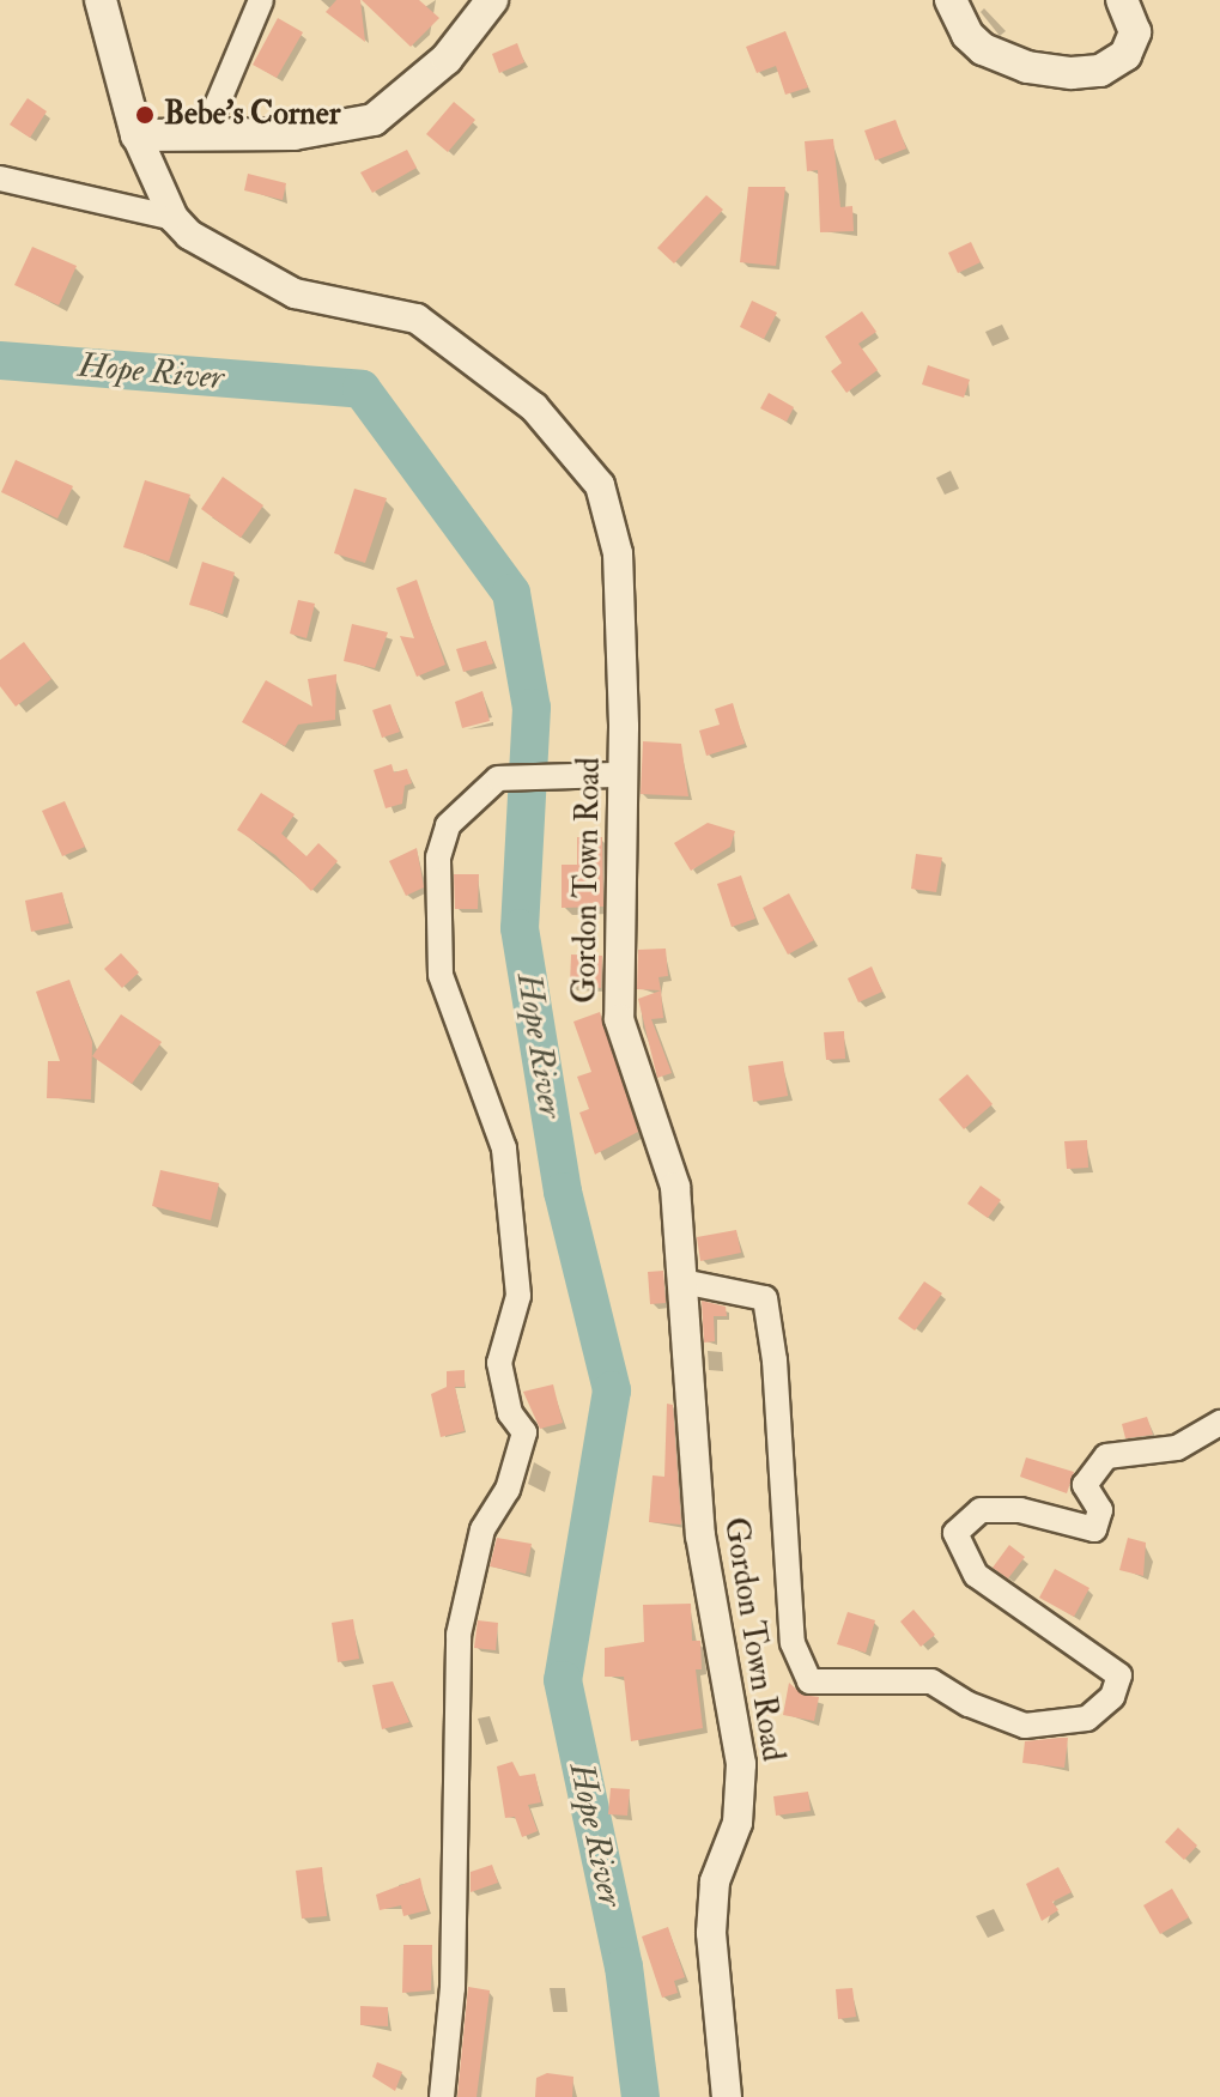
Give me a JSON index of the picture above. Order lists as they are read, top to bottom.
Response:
{
  "streets": {
    "street": ["Gordon Town Road"]
  },
  "water": ["Hope River"],
  "places": ["Bebe's Corner"]
}
